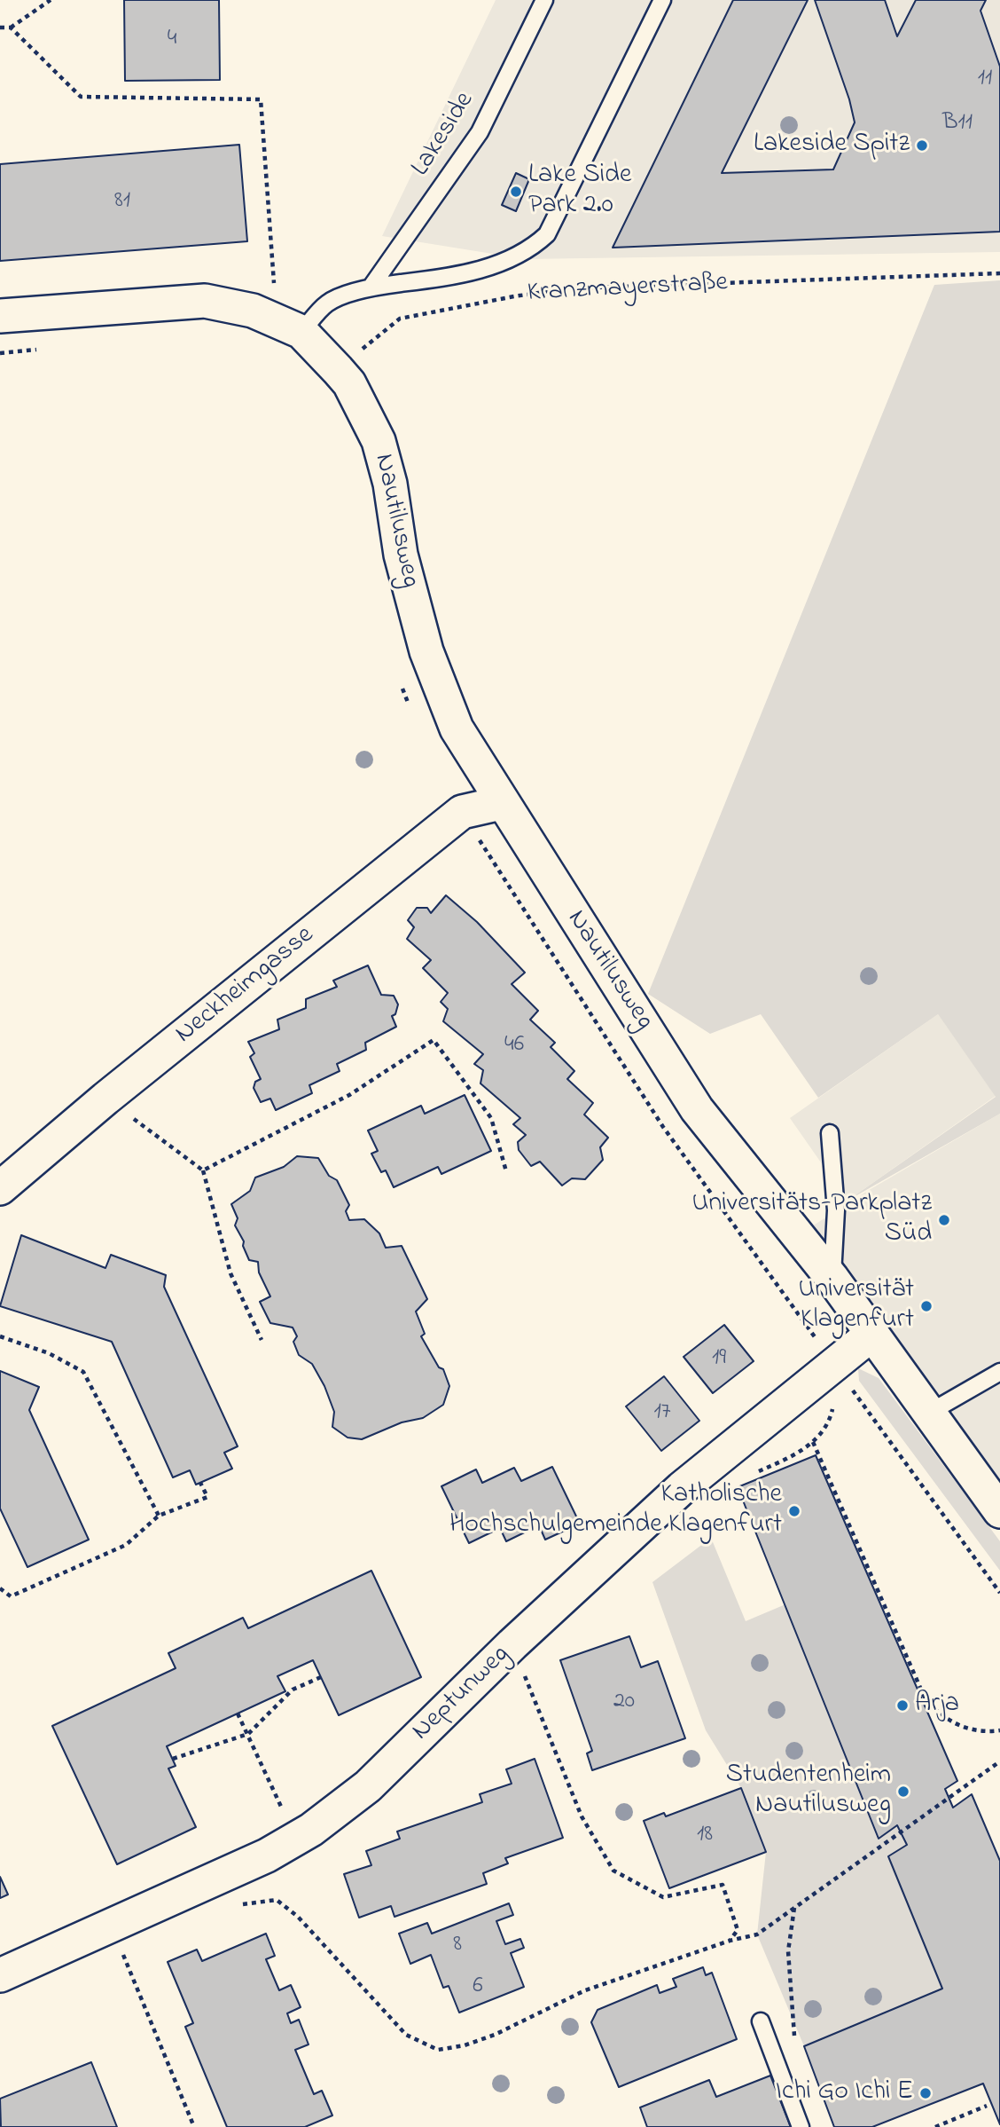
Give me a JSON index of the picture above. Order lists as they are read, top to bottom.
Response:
{
  "streets": {
    "street": ["Nautilusweg", "Neckheimgasse", "Neptunweg"],
    "lane": ["Lakeside"],
    "path": ["Kranzmayerstraße"]
  },
  "crossings": [
    ["Kranzmayerstraße", "Nautilusweg"],
    ["Nautilusweg", "Neckheimgasse"],
    ["Nautilusweg", "Neptunweg"]
  ],
  "places": [
    "Lakeside Spitz",
    "Lake Side Park 2.0",
    "Universitäts-Parkplatz Süd",
    "Universität Klagenfurt",
    "Katholische Hochschulgemeinde Klagenfurt",
    "Arja",
    "Studentenheim Nautilusweg",
    "Ichi Go Ichi E"
  ],
  "house_numbers": [
    "4",
    "11",
    "B11",
    "81",
    "46",
    "19",
    "17",
    "20",
    "18",
    "8",
    "6"
  ]
}
